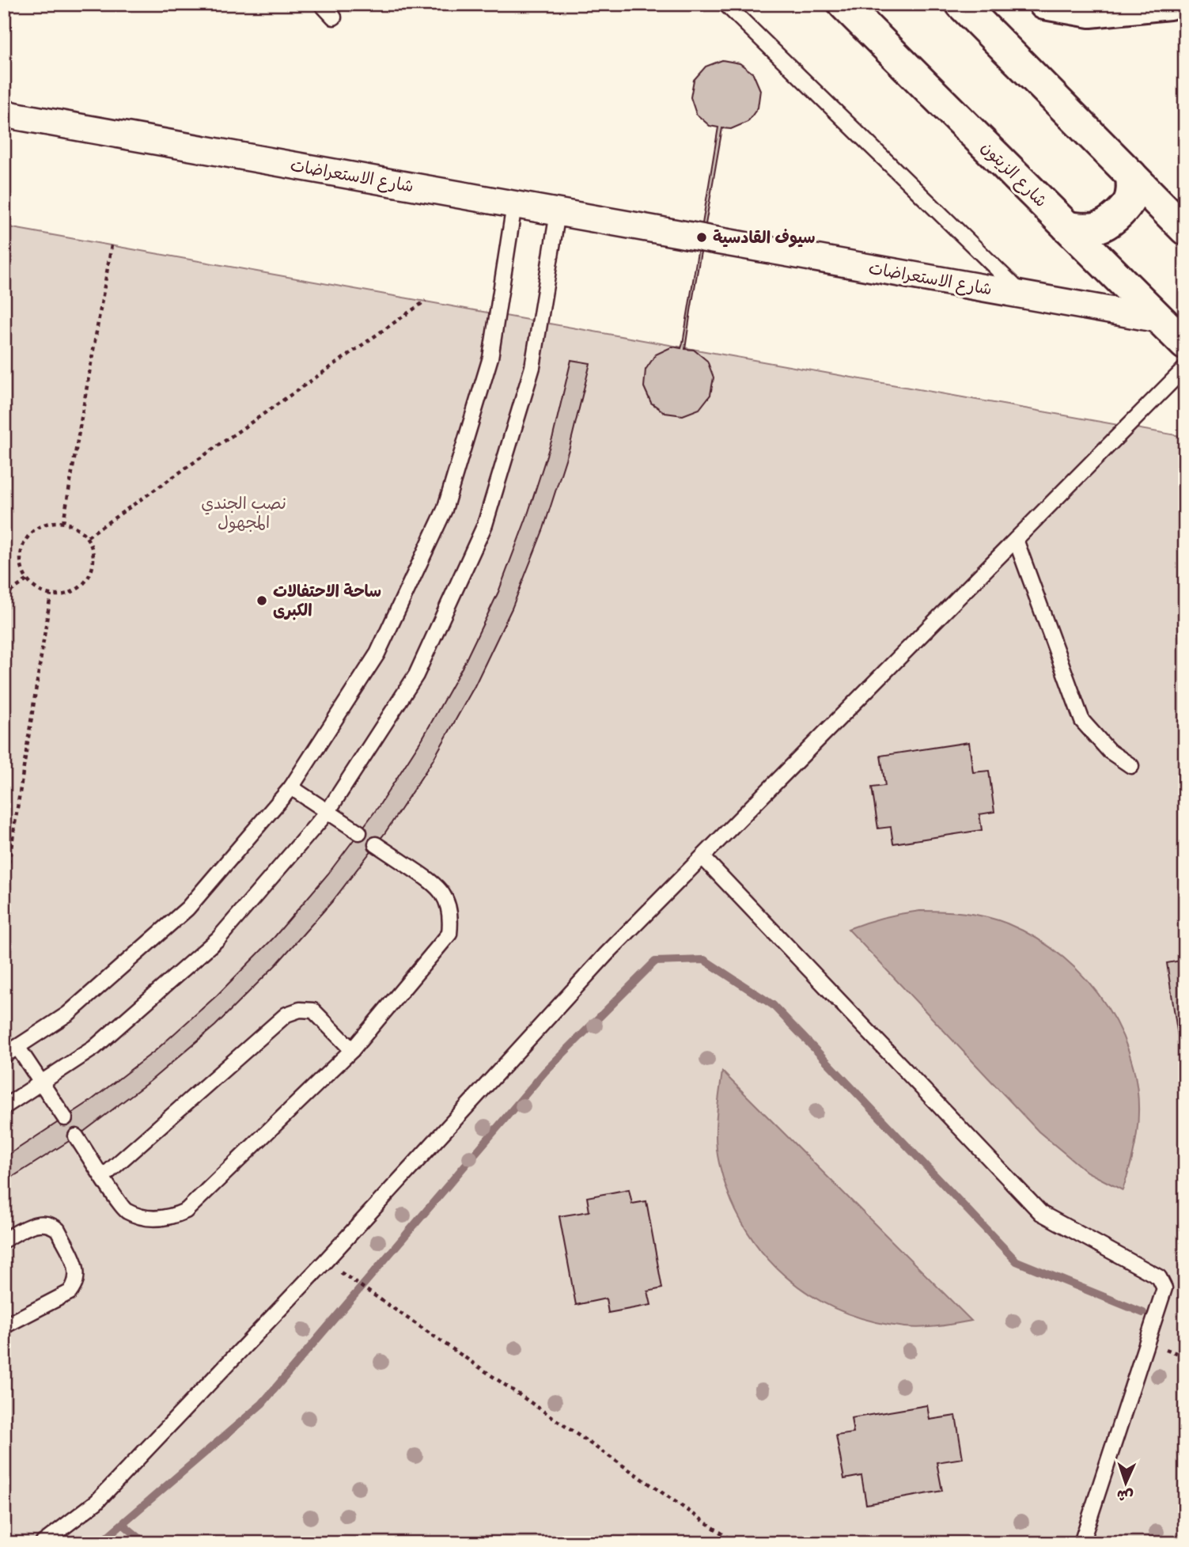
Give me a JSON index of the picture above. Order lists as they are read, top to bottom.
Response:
{
  "streets": {
    "main road": ["شارع الزيتون"],
    "street": ["شارع الاستعراضات"]
  },
  "crossings": [
    ["شارع الزيتون", "شارع الاستعراضات"]
  ],
  "parks": ["نصب الجندي المجهول"],
  "places": ["سيوف القادسية", "ساحة الاحتفالات الكبرى"],
  "north": "bottom"
}
